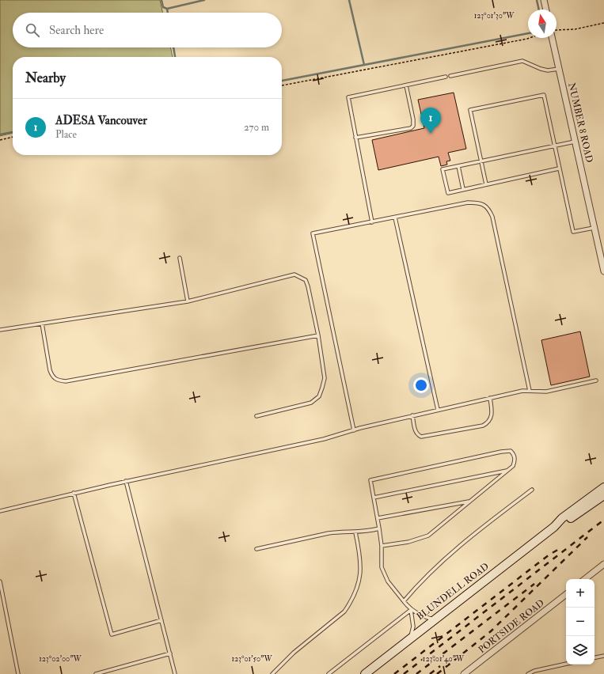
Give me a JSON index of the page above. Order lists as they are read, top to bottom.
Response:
{
  "streets": {
    "main road": ["BLUNDELL ROAD"],
    "street": ["NUMBER 8 ROAD", "PORTSIDE ROAD"]
  },
  "north": "top",
  "page": {
    "search": "Search here",
    "heading": "Nearby",
    "list": [
      {
        "mark": "1",
        "name": "ADESA Vancouver",
        "note": "Place",
        "value": "270 m"
      }
    ],
    "pins": "1",
    "map_buttons": ["+", "−"]
  },
  "coordinates": [
    "123°01'30\"W",
    "123°02'00\"W",
    "123°01'50\"W",
    "123°01'40\"W"
  ]
}
